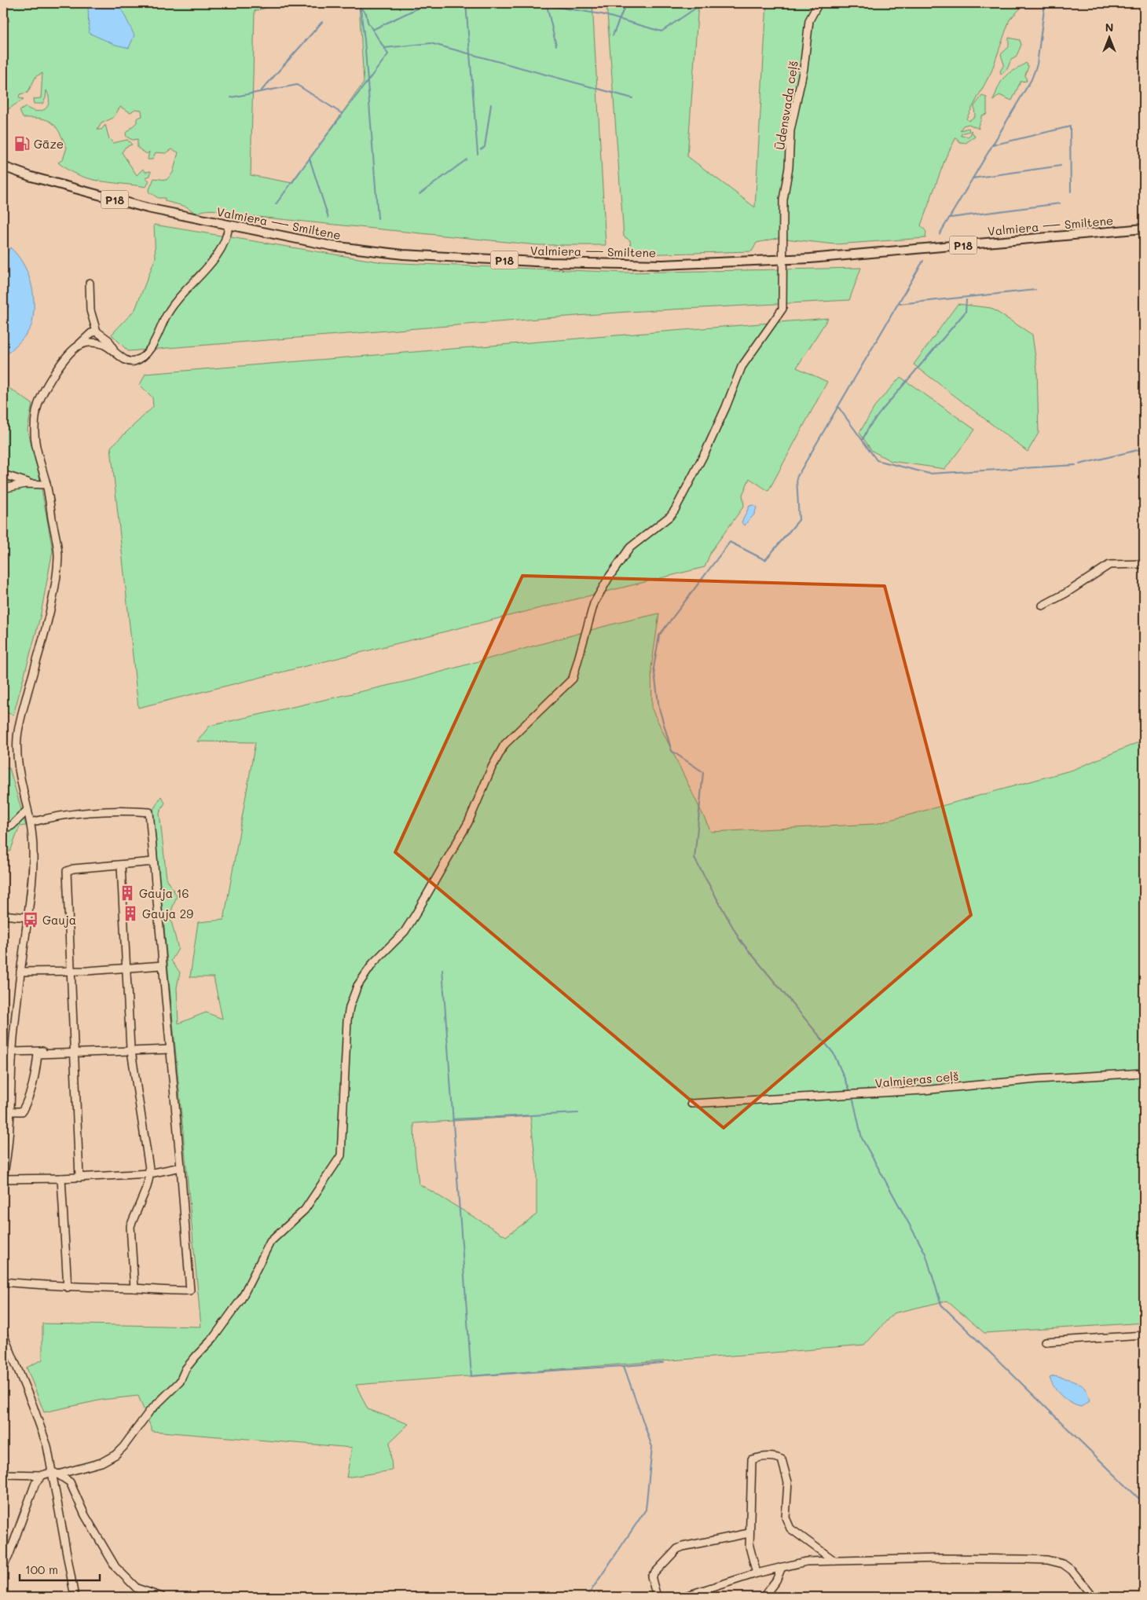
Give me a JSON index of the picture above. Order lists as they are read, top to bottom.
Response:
{
  "streets": {
    "main road": ["P18", "Valmiera — Smiltene"],
    "street": ["Ūdensvada ceļš", "Valmieras ceļš"]
  },
  "crossings": [
    ["Ūdensvada ceļš", "Valmiera — Smiltene"]
  ],
  "places": {
    "fuel station": ["Gāze"],
    "building": ["Gauja 16", "Gauja 29"],
    "bus stop": ["Gauja"]
  },
  "scale_bar": "100 m",
  "north": "top"
}
